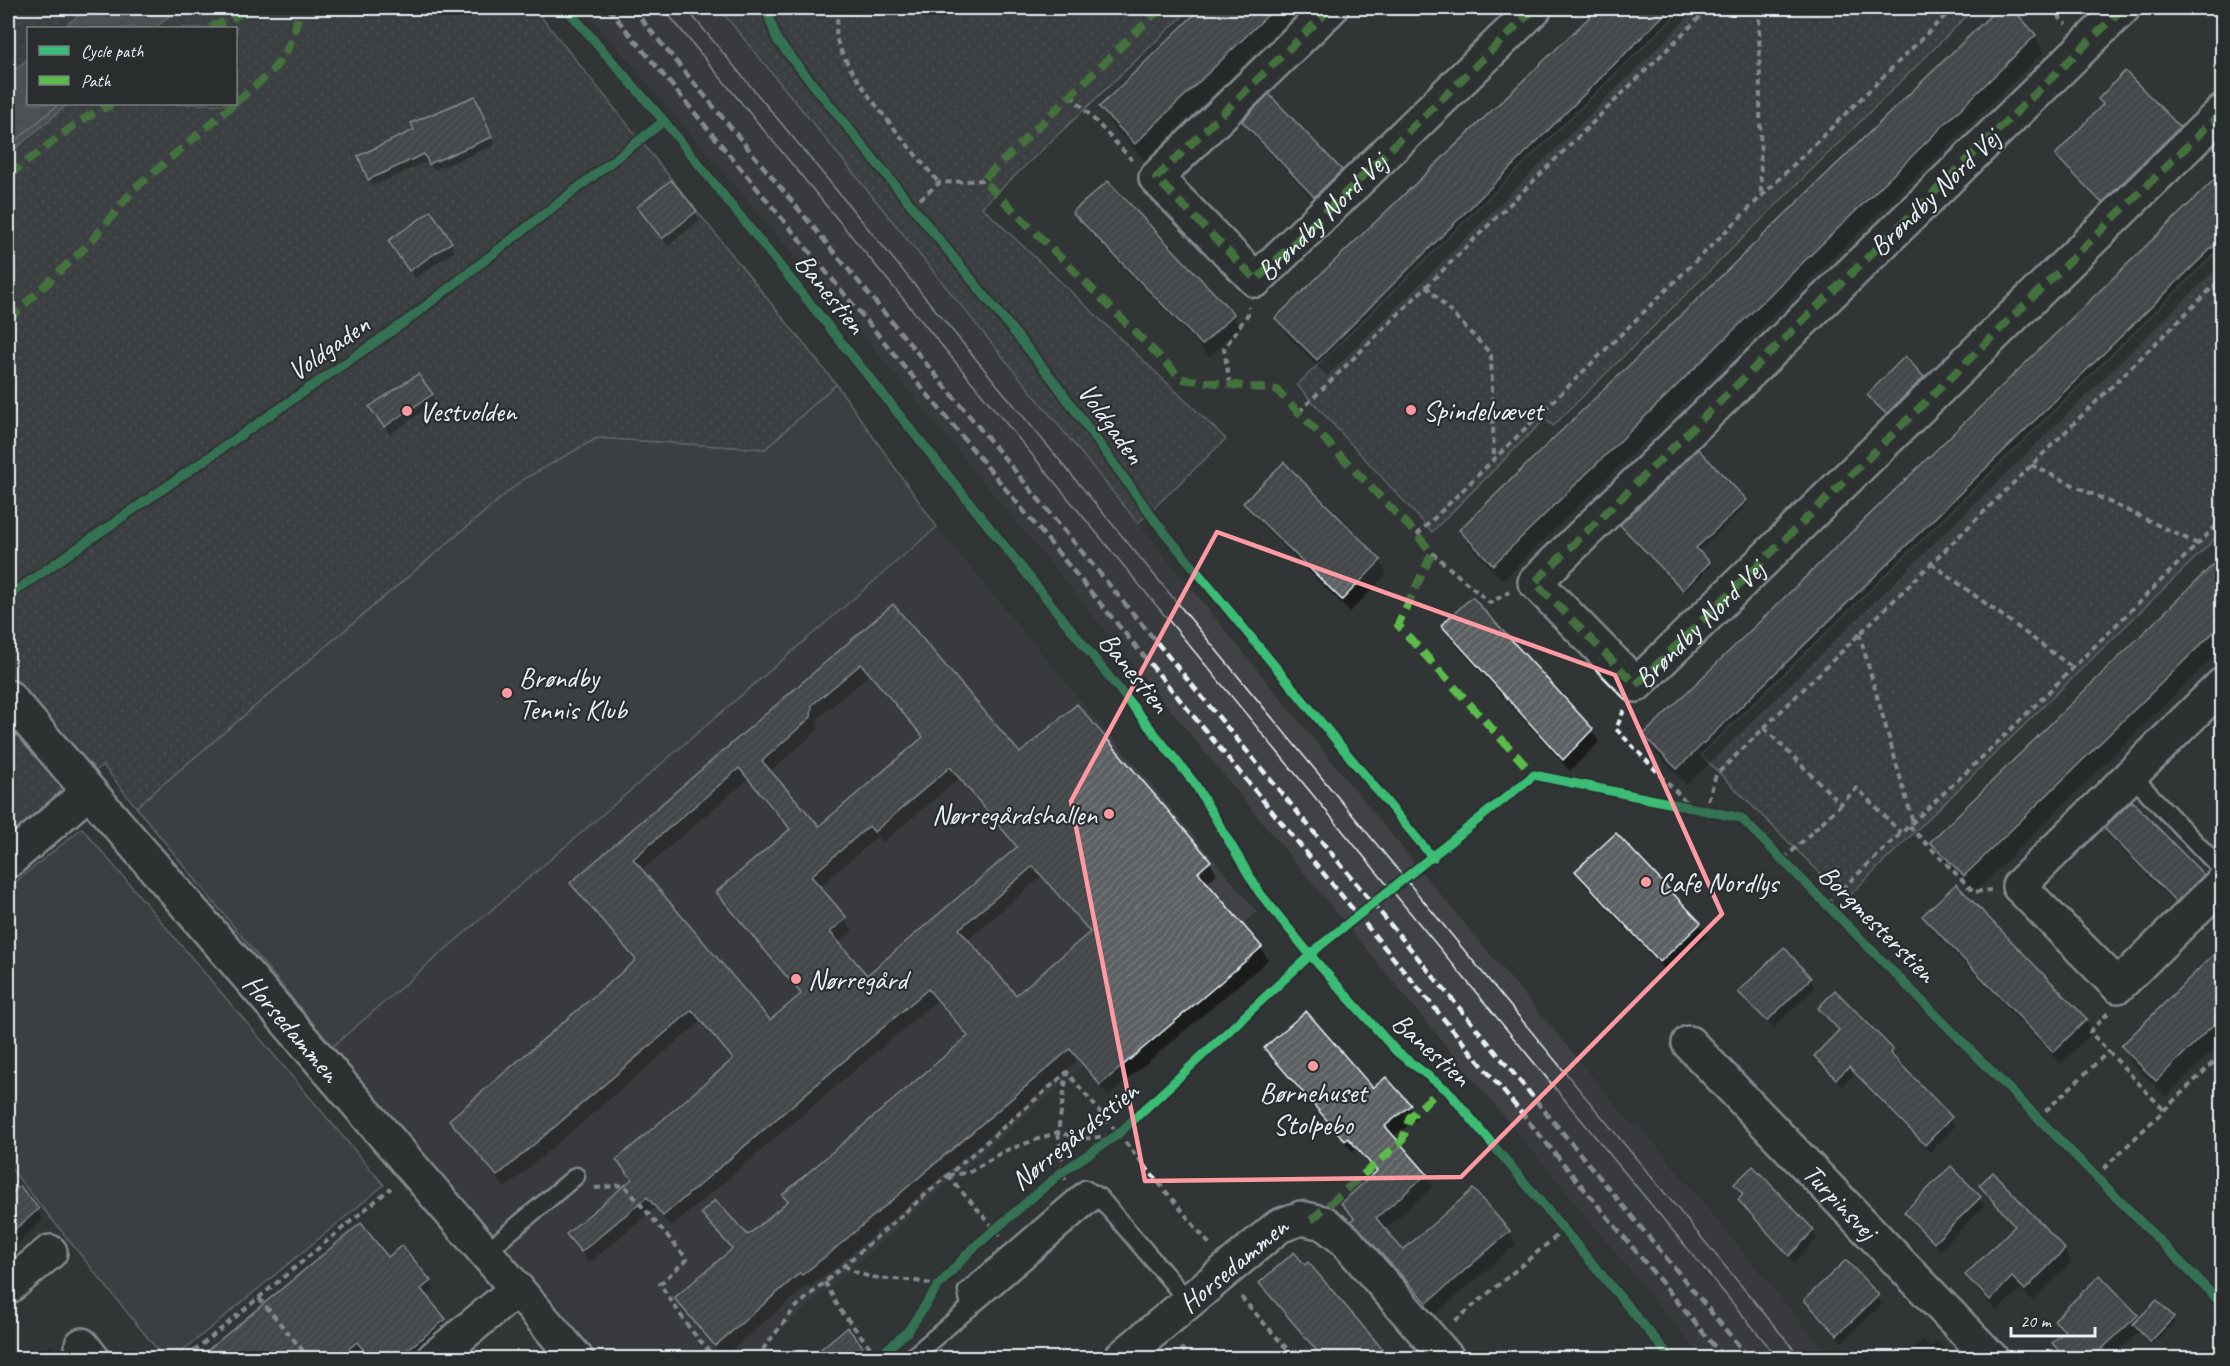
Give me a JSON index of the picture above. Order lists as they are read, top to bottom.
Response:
{
  "streets": {
    "street": ["Brøndby Nord Vej", "Horsedammen", "Turpinsvej"],
    "path": ["Nørregårdsstien"],
    "cycle path": ["Banestien", "Voldgaden", "Borgmesterstien"]
  },
  "places": [
    "Spindelvævet",
    "Vestvolden",
    "Brøndby Tennis Klub",
    "Nørregårdshallen",
    "Cafe Nordlys",
    "Nørregård",
    "Børnehuset Stolpebo"
  ],
  "legend": ["Cycle path", "Path"],
  "scale_bar": "20 m"
}
